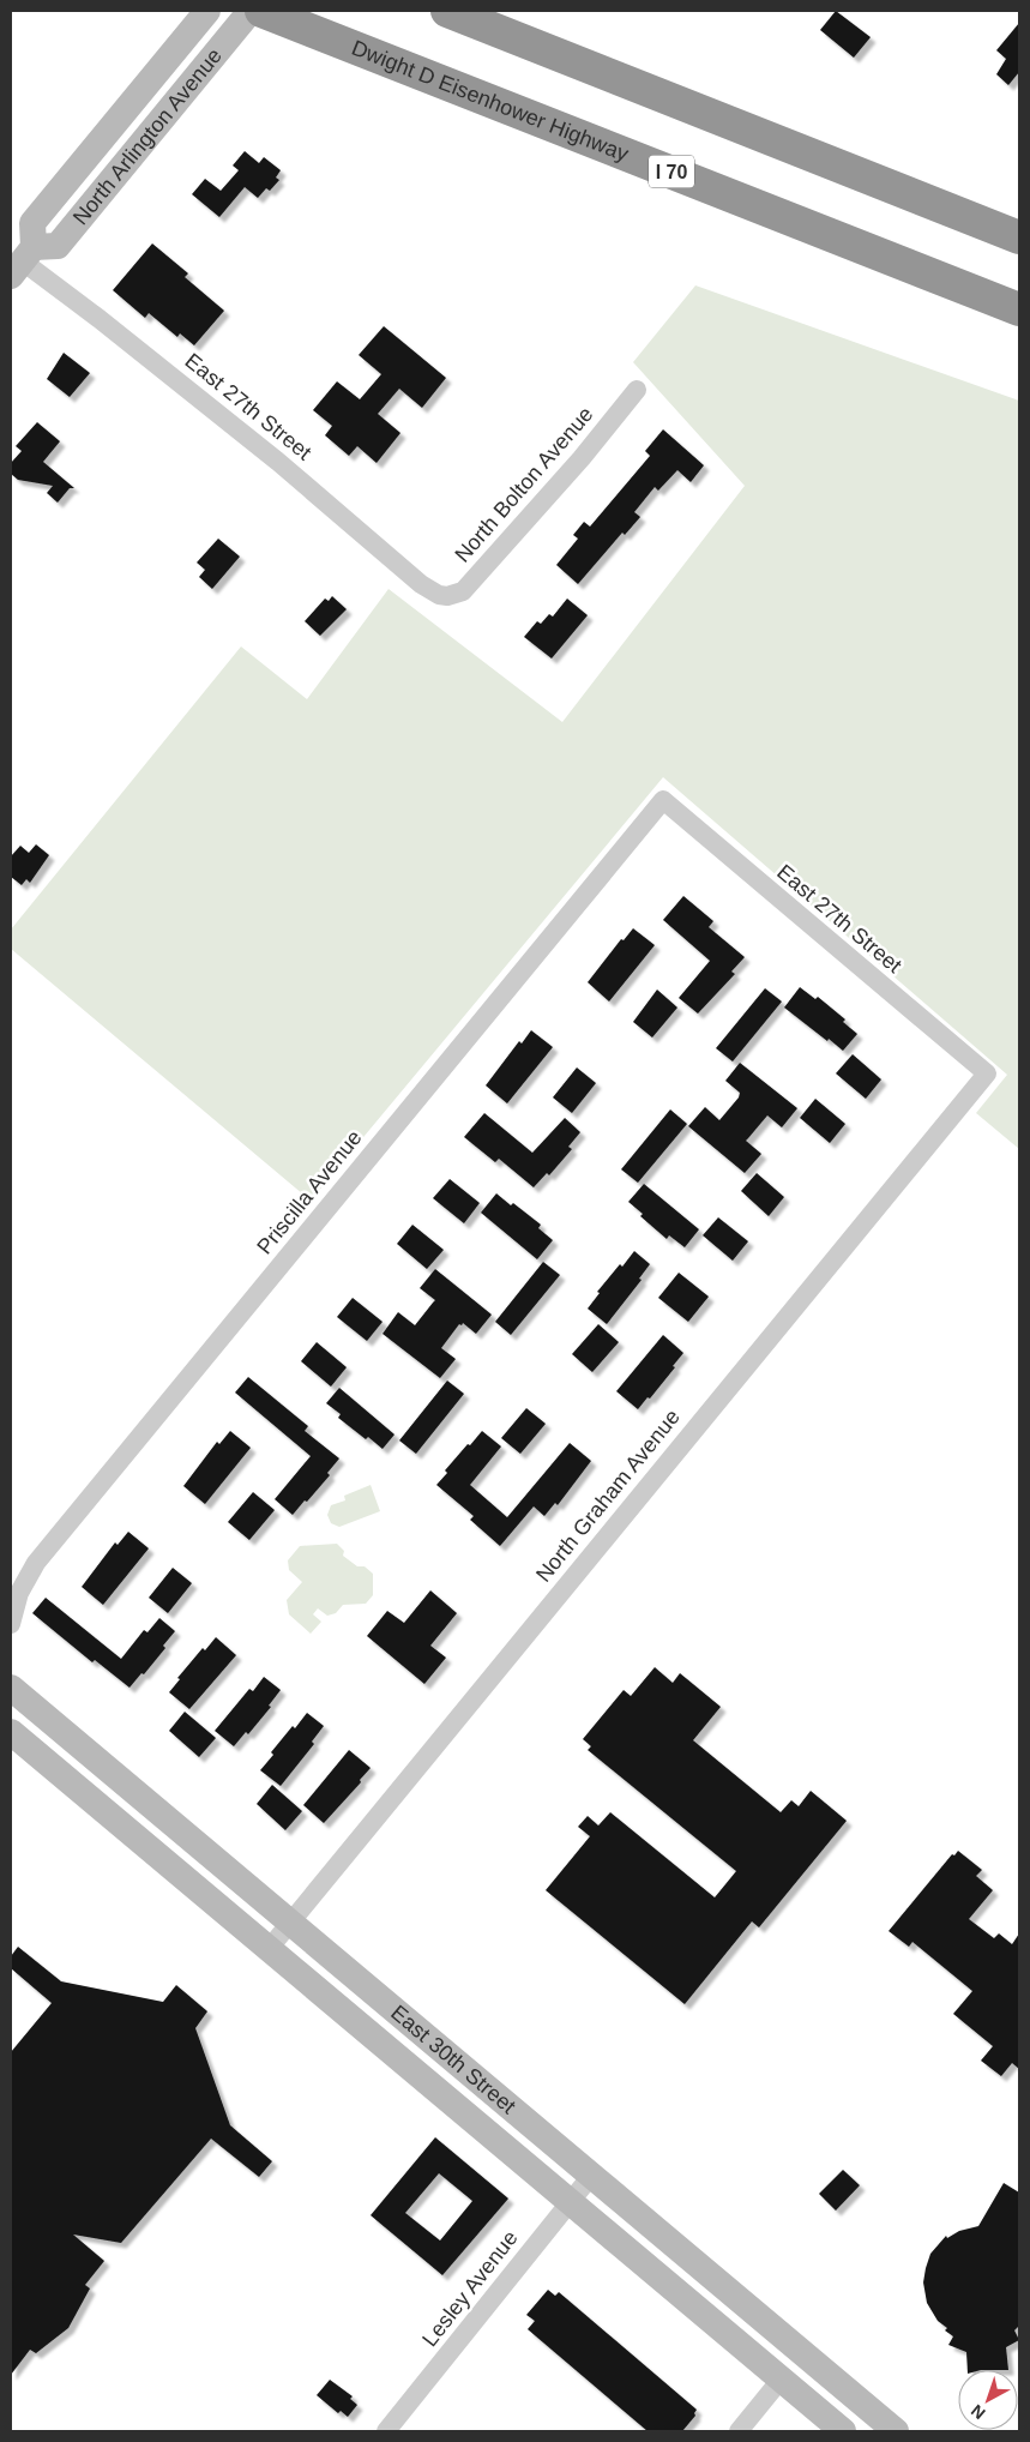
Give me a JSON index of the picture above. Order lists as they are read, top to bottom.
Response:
{
  "streets": {
    "highway": ["Dwight D Eisenhower Highway", "I 70"],
    "main road": ["North Arlington Avenue", "East 30th Street"],
    "street": [
      "East 27th Street",
      "North Bolton Avenue",
      "Priscilla Avenue",
      "North Graham Avenue",
      "Lesley Avenue"
    ]
  },
  "crossings": [
    ["North Arlington Avenue", "East 27th Street"],
    ["East 27th Street", "North Bolton Avenue"],
    ["East 27th Street", "Priscilla Avenue"],
    ["East 27th Street", "North Graham Avenue"],
    ["North Graham Avenue", "East 30th Street"],
    ["East 30th Street", "Lesley Avenue"]
  ],
  "north": "bottom left"
}
